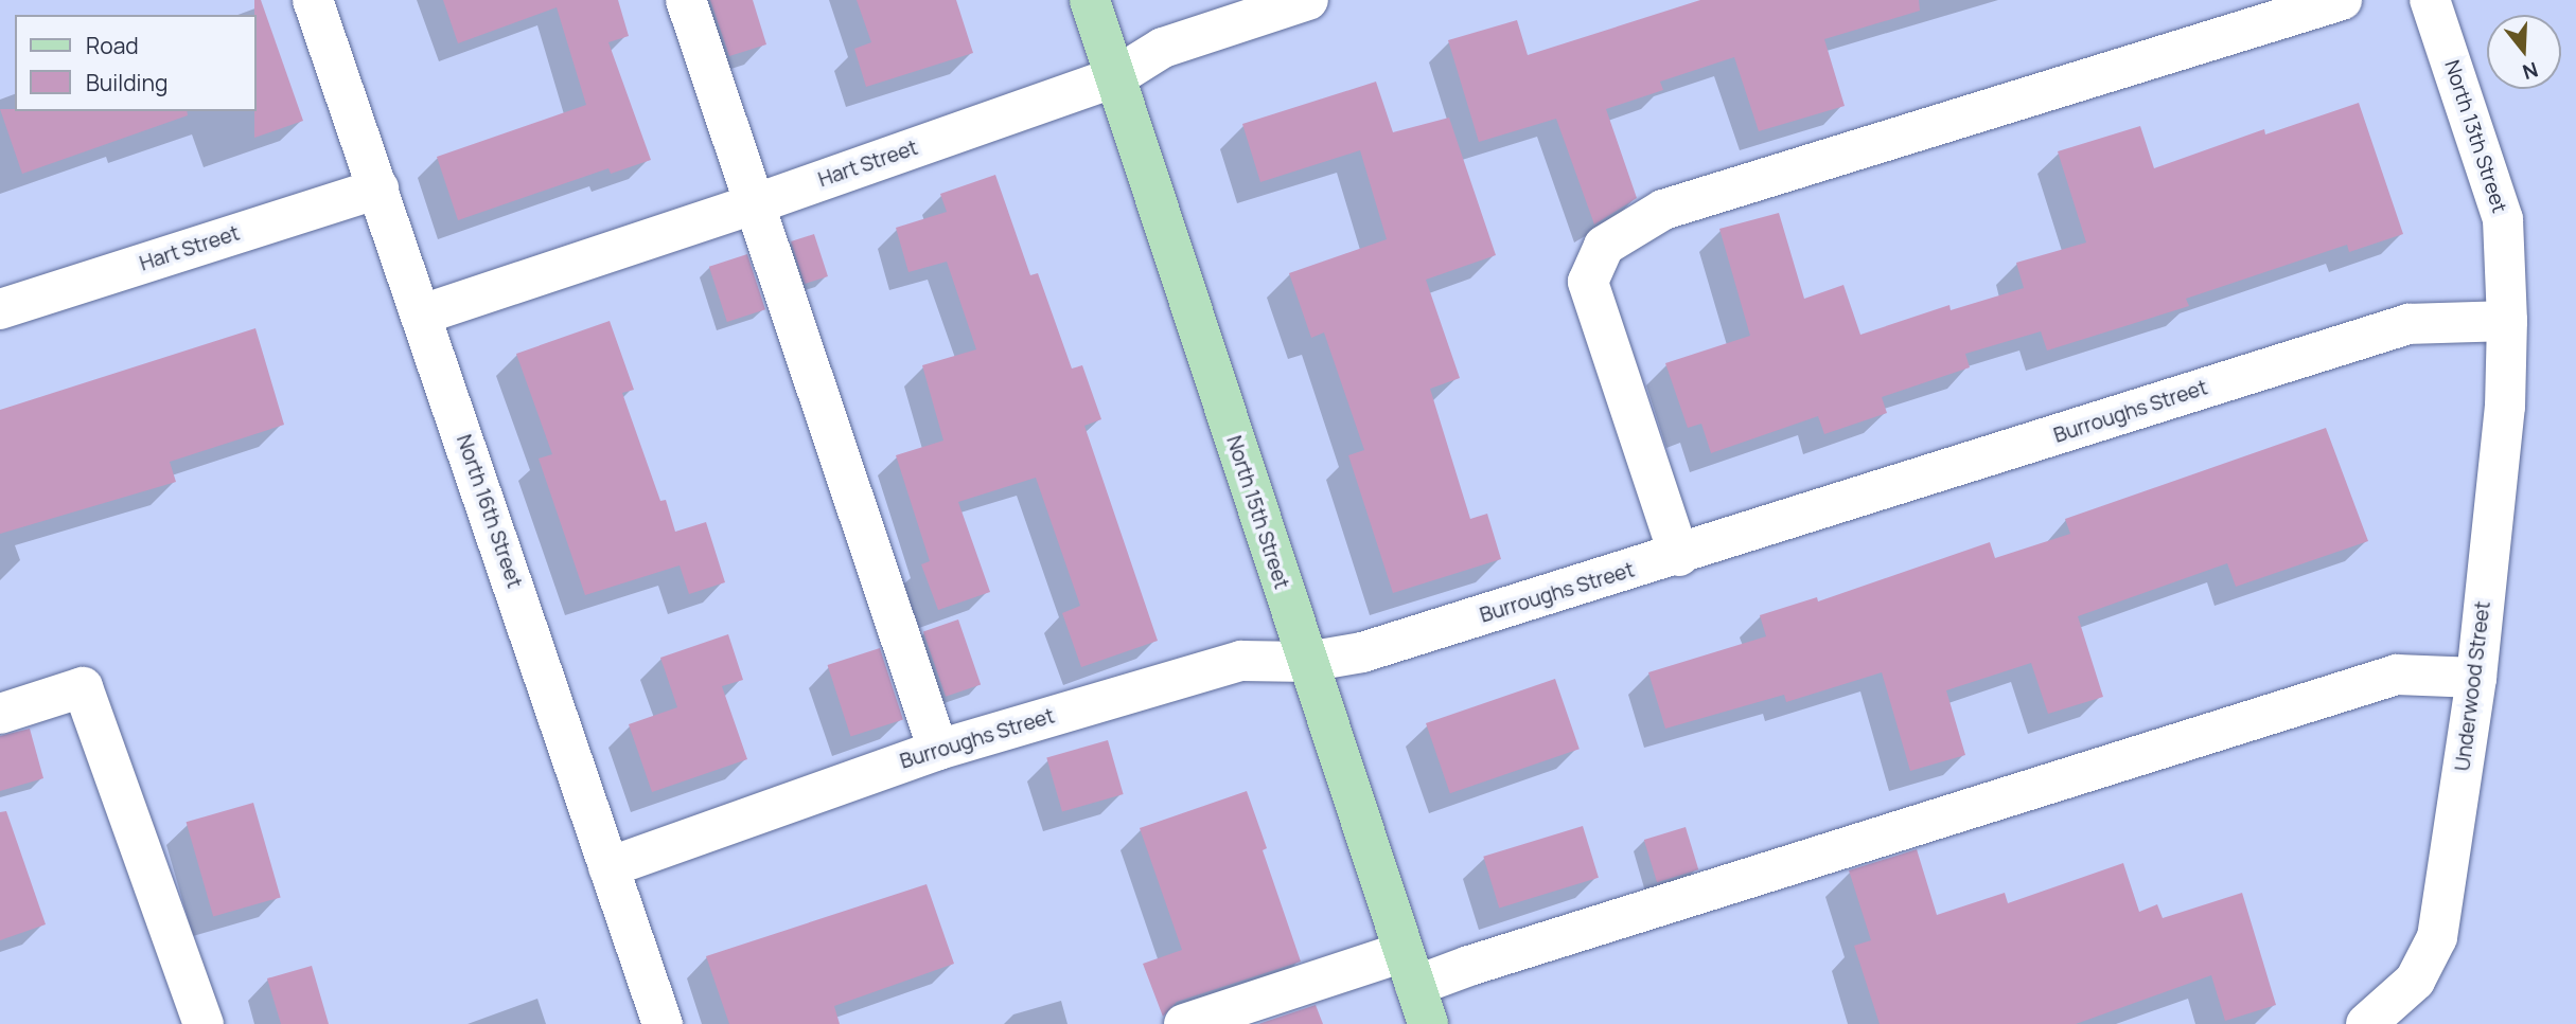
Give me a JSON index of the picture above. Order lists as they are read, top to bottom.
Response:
{
  "streets": {
    "main road": ["North 15th Street"],
    "street": [
      "North 13th Street",
      "Hart Street",
      "Burroughs Street",
      "North 16th Street",
      "Underwood Street"
    ]
  },
  "crossings": [
    ["North 13th Street", "Burroughs Street"],
    ["North 13th Street", "Underwood Street"],
    ["Hart Street", "North 16th Street"],
    ["Hart Street", "North 15th Street"],
    ["Burroughs Street", "North 16th Street"],
    ["Burroughs Street", "North 15th Street"],
    ["Burroughs Street", "Underwood Street"]
  ],
  "legend": ["Road", "Building"],
  "north": "bottom"
}
